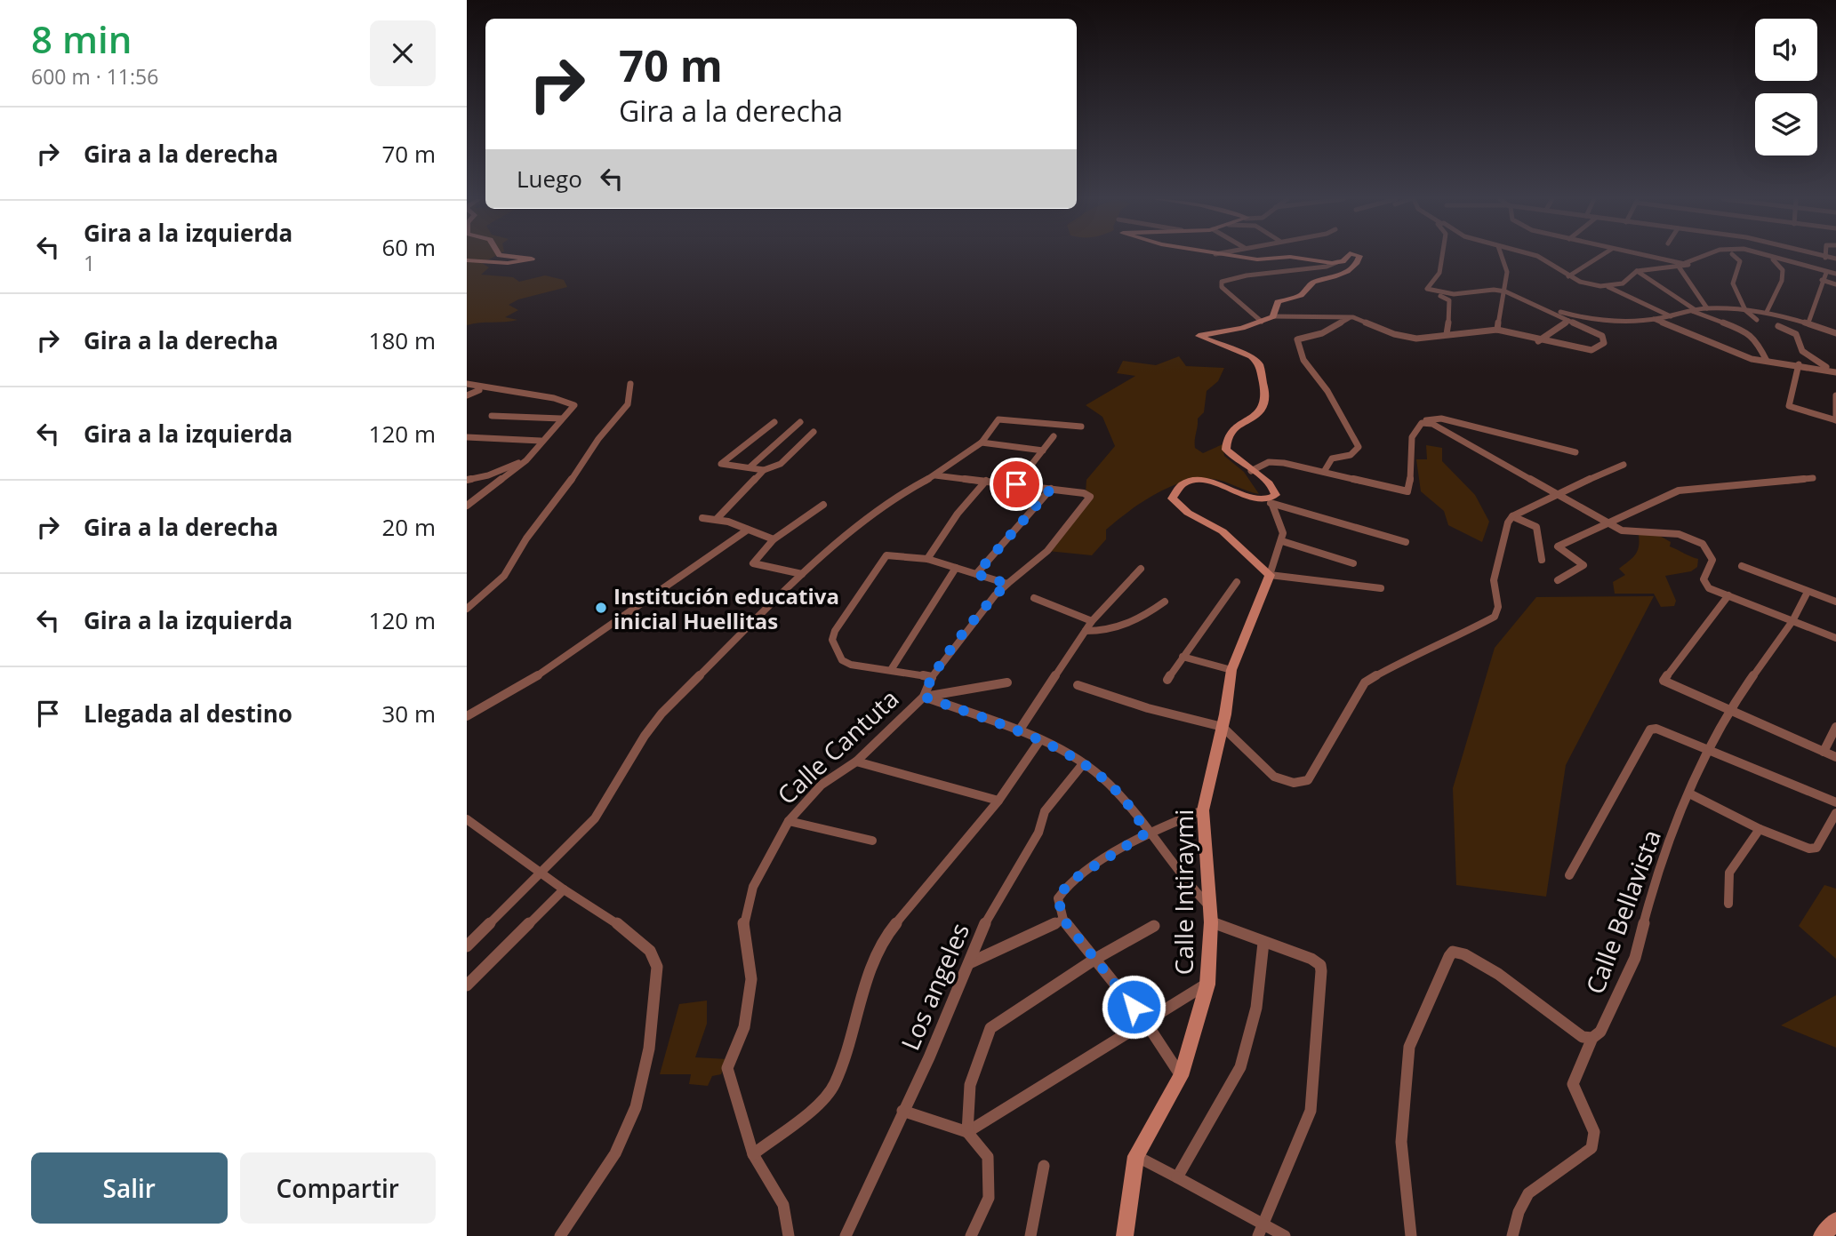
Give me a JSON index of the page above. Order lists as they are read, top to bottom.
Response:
{
  "streets": {
    "main road": ["Calle Intiraymi"],
    "street": ["Calle Cantuta", "Calle Bellavista", "Los angeles"]
  },
  "places": ["Institución educativa inicial Huellitas"],
  "page": {
    "heading": ["8 min", "600 m · 11:56"],
    "turn": ["70 m", "Gira a la derecha"],
    "list": [
      {
        "name": "Gira a la derecha",
        "value": "70 m"
      },
      {
        "name": "Gira a la izquierda",
        "note": "1",
        "value": "60 m"
      },
      {
        "name": "Gira a la derecha",
        "value": "180 m"
      },
      {
        "name": "Gira a la izquierda",
        "value": "120 m"
      },
      {
        "name": "Gira a la derecha",
        "value": "20 m"
      },
      {
        "name": "Gira a la izquierda",
        "value": "120 m"
      },
      {
        "name": "Llegada al destino",
        "value": "30 m"
      }
    ],
    "then": "Luego",
    "buttons": ["Salir", "Compartir"]
  }
}
